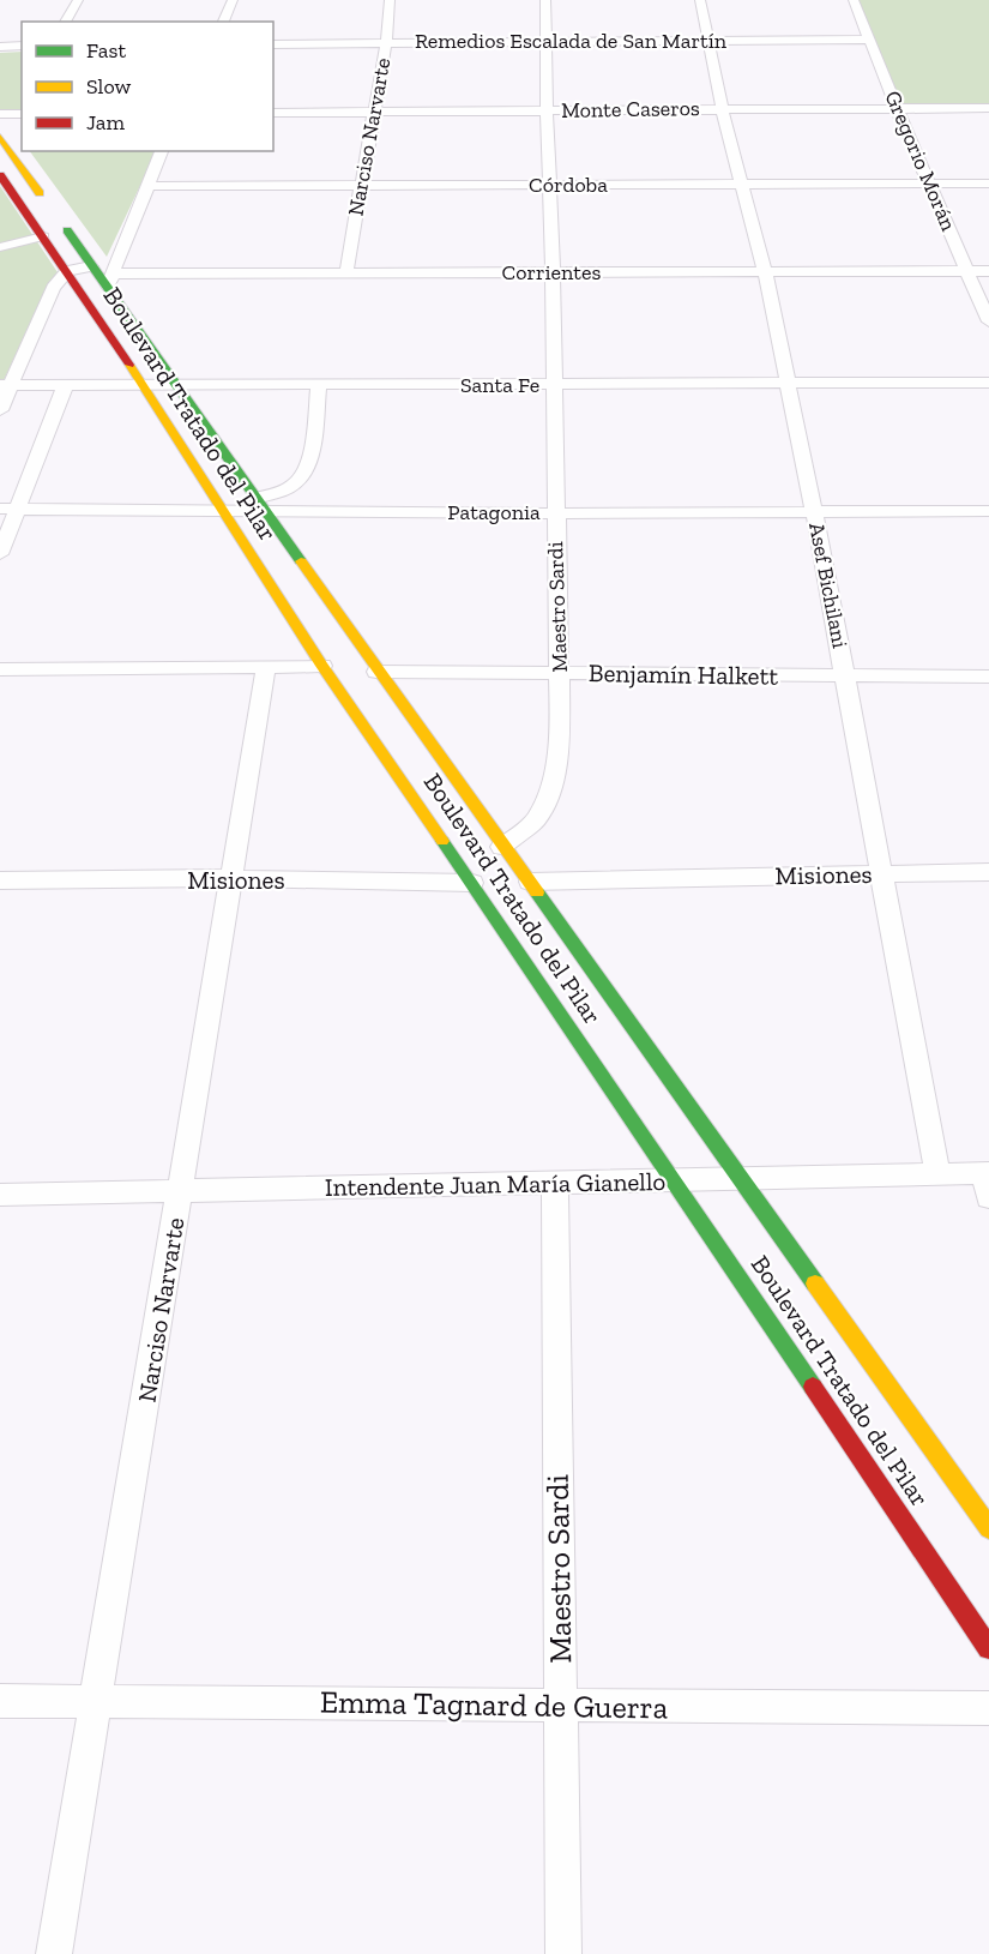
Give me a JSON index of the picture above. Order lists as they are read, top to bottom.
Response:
{
  "streets": {
    "main road": ["Boulevard Tratado del Pilar"],
    "street": [
      "Remedios Escalada de San Martín",
      "Monte Caseros",
      "Narciso Narvarte",
      "Gregorio Morán",
      "Córdoba",
      "Corrientes",
      "Santa Fe",
      "Patagonia",
      "Asef Bichilani",
      "Maestro Sardi",
      "Benjamín Halkett",
      "Misiones",
      "Intendente Juan María Gianello",
      "Emma Tagnard de Guerra"
    ]
  },
  "crossings": [
    ["Remedios Escalada de San Martín", "Narciso Narvarte"],
    ["Remedios Escalada de San Martín", "Gregorio Morán"],
    ["Remedios Escalada de San Martín", "Asef Bichilani"],
    ["Remedios Escalada de San Martín", "Maestro Sardi"],
    ["Monte Caseros", "Narciso Narvarte"],
    ["Monte Caseros", "Gregorio Morán"],
    ["Monte Caseros", "Asef Bichilani"],
    ["Monte Caseros", "Maestro Sardi"],
    ["Narciso Narvarte", "Córdoba"],
    ["Narciso Narvarte", "Corrientes"],
    ["Narciso Narvarte", "Misiones"],
    ["Narciso Narvarte", "Intendente Juan María Gianello"],
    ["Narciso Narvarte", "Emma Tagnard de Guerra"],
    ["Gregorio Morán", "Córdoba"],
    ["Gregorio Morán", "Corrientes"],
    ["Córdoba", "Asef Bichilani"],
    ["Córdoba", "Maestro Sardi"],
    ["Corrientes", "Boulevard Tratado del Pilar"],
    ["Corrientes", "Asef Bichilani"],
    ["Corrientes", "Maestro Sardi"],
    ["Santa Fe", "Boulevard Tratado del Pilar"],
    ["Santa Fe", "Asef Bichilani"],
    ["Santa Fe", "Maestro Sardi"],
    ["Boulevard Tratado del Pilar", "Patagonia"],
    ["Boulevard Tratado del Pilar", "Maestro Sardi"],
    ["Boulevard Tratado del Pilar", "Benjamín Halkett"],
    ["Boulevard Tratado del Pilar", "Misiones"],
    ["Boulevard Tratado del Pilar", "Intendente Juan María Gianello"],
    ["Patagonia", "Asef Bichilani"],
    ["Patagonia", "Maestro Sardi"],
    ["Asef Bichilani", "Benjamín Halkett"],
    ["Asef Bichilani", "Misiones"],
    ["Asef Bichilani", "Intendente Juan María Gianello"],
    ["Maestro Sardi", "Benjamín Halkett"],
    ["Maestro Sardi", "Intendente Juan María Gianello"],
    ["Maestro Sardi", "Emma Tagnard de Guerra"]
  ],
  "legend": ["Fast", "Slow", "Jam"]
}
